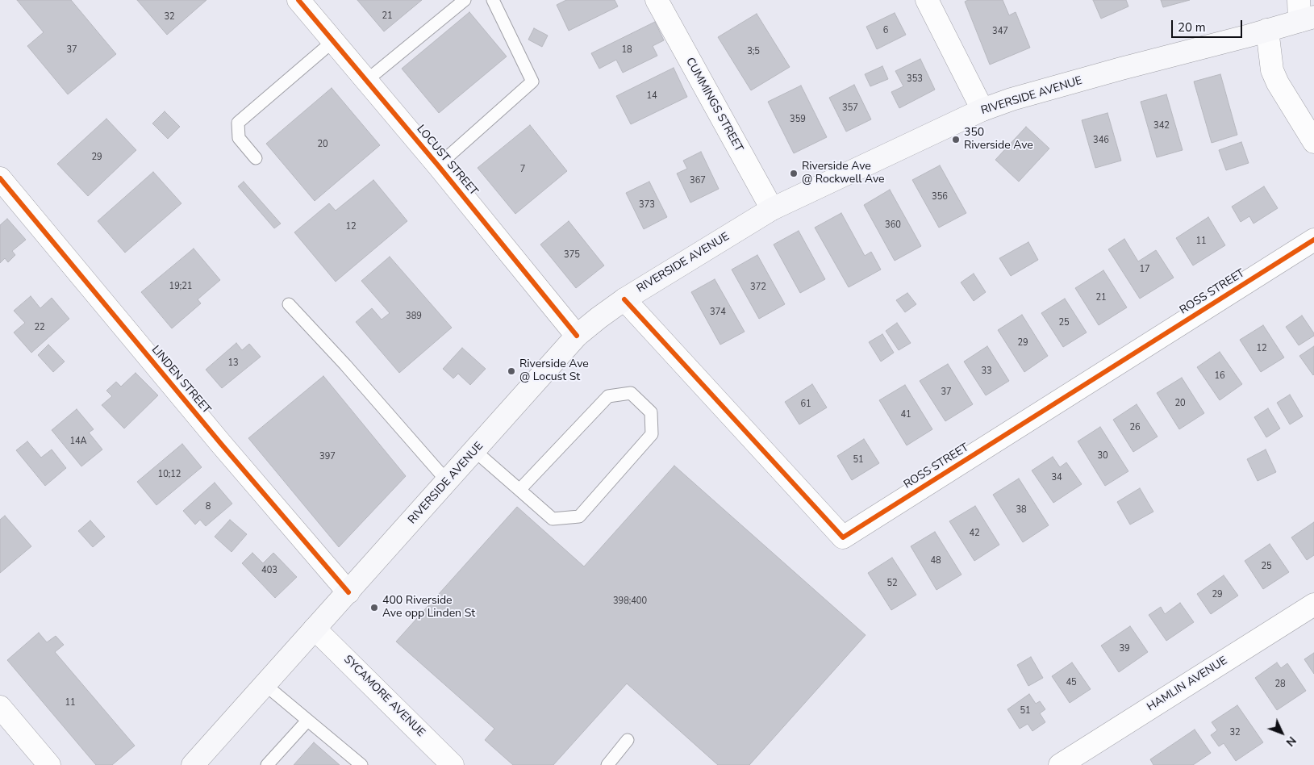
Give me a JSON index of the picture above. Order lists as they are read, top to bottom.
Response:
{
  "streets": {
    "main road": ["RIVERSIDE AVENUE"],
    "street": [
      "CUMMINGS STREET",
      "LOCUST STREET",
      "ROSS STREET",
      "LINDEN STREET",
      "HAMLIN AVENUE",
      "SYCAMORE AVENUE"
    ]
  },
  "crossings": [
    ["RIVERSIDE AVENUE", "CUMMINGS STREET"],
    ["RIVERSIDE AVENUE", "LOCUST STREET"],
    ["RIVERSIDE AVENUE", "ROSS STREET"],
    ["RIVERSIDE AVENUE", "LINDEN STREET"],
    ["RIVERSIDE AVENUE", "SYCAMORE AVENUE"]
  ],
  "places": [
    "350 Riverside Ave",
    "Riverside Ave @ Rockwell Ave",
    "Riverside Ave @ Locust St",
    "400 Riverside Ave opp Linden St"
  ],
  "house_numbers": [
    "21",
    "32",
    "6",
    "347",
    "37",
    "18",
    "3;5",
    "353",
    "14",
    "357",
    "359",
    "342",
    "346",
    "20",
    "29",
    "7",
    "367",
    "356",
    "373",
    "360",
    "12",
    "11",
    "375",
    "17",
    "19;21",
    "372",
    "21",
    "374",
    "389",
    "25",
    "22",
    "29",
    "12",
    "13",
    "33",
    "16",
    "37",
    "20",
    "61",
    "41",
    "26",
    "14A",
    "30",
    "397",
    "51",
    "10;12",
    "34",
    "8",
    "38",
    "42",
    "48",
    "25",
    "403",
    "52",
    "29",
    "398;400",
    "39",
    "45",
    "28",
    "11",
    "51",
    "32"
  ],
  "scale_bar": "20 m",
  "north": "bottom right"
}
